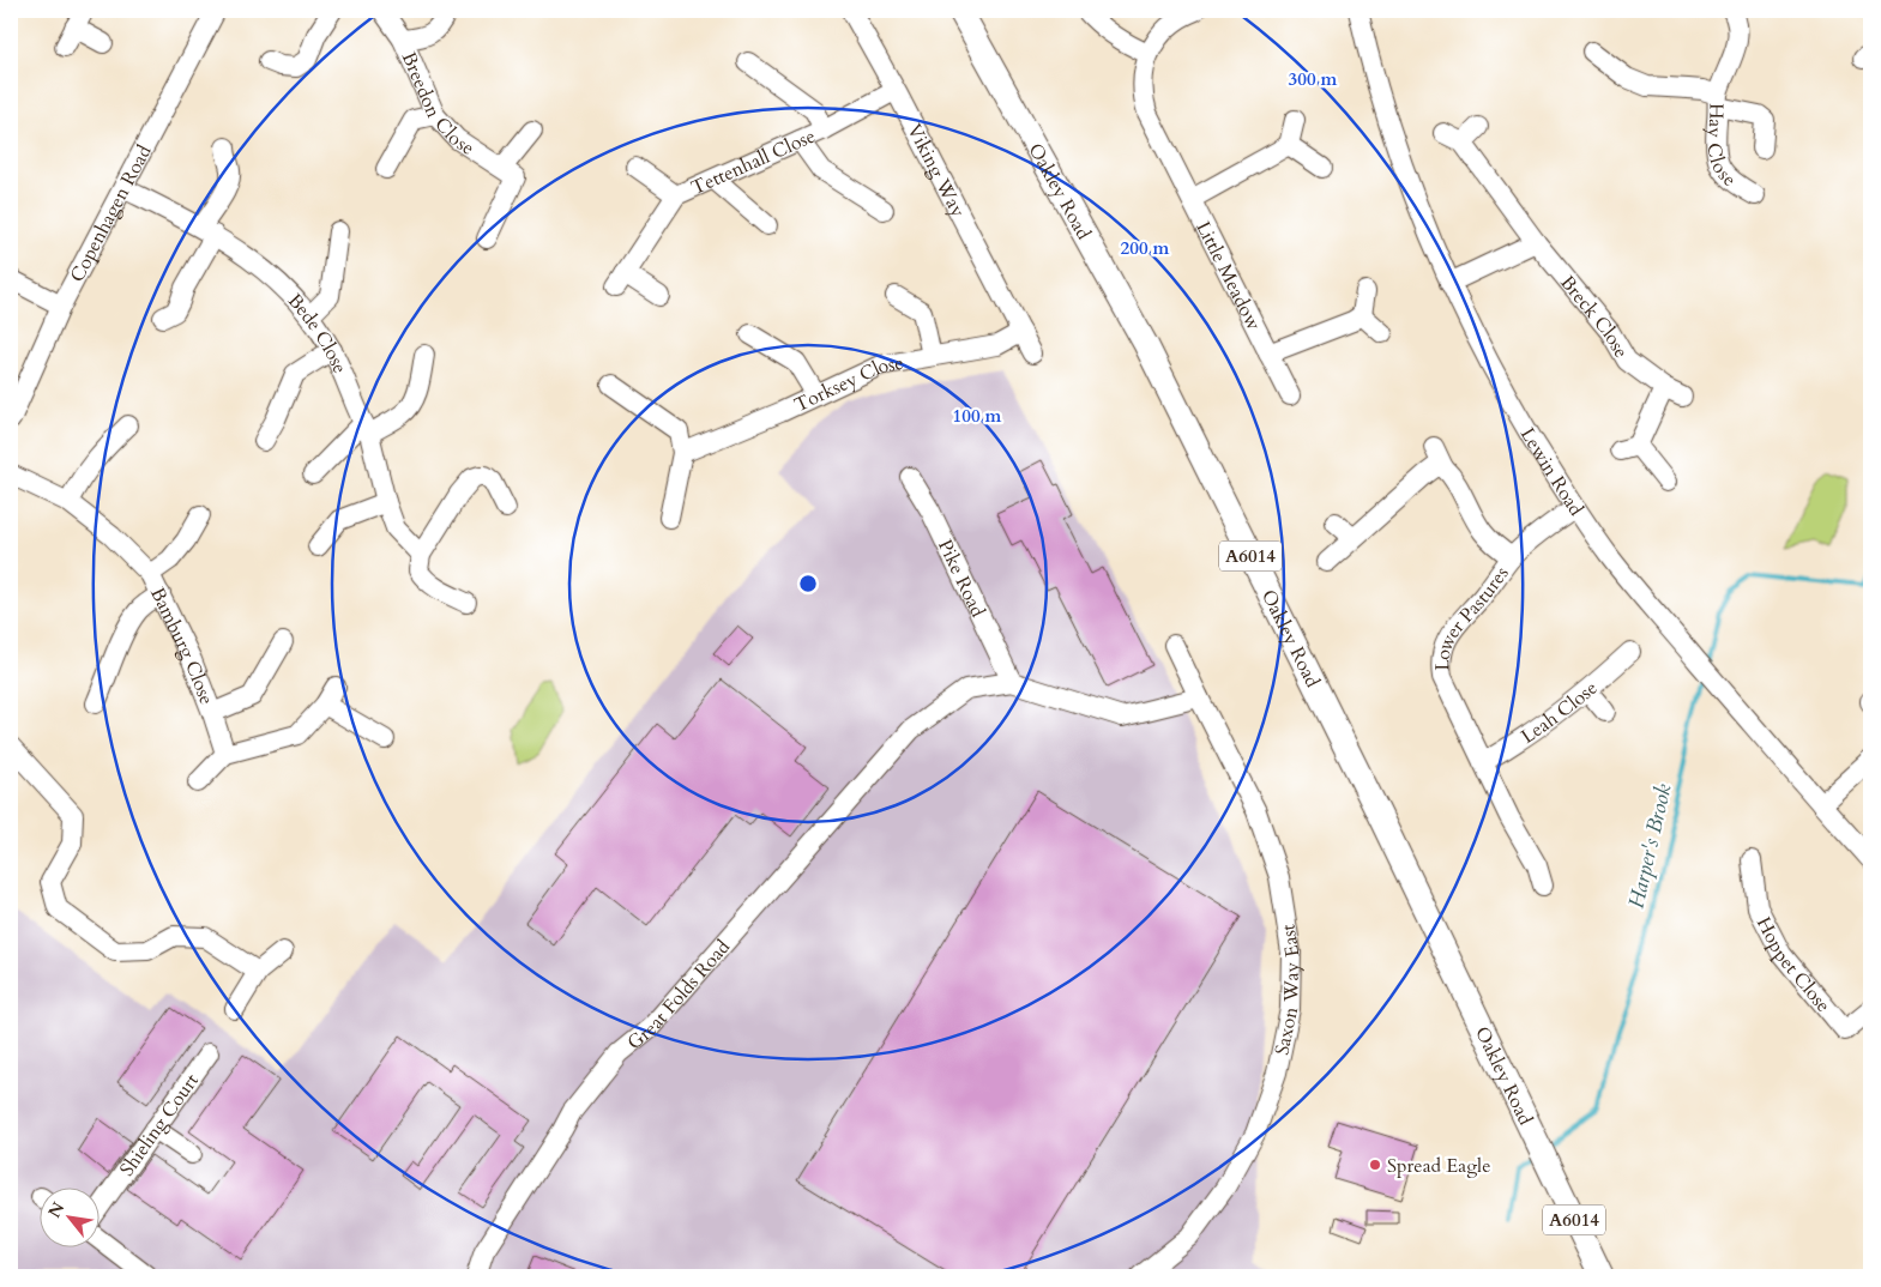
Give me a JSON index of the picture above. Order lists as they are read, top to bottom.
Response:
{
  "streets": {
    "main road": ["Oakley Road", "A6014"],
    "street": [
      "Breedon Close",
      "Hay Close",
      "Tettenhall Close",
      "Viking Way",
      "Copenhagen Road",
      "Little Meadow",
      "Breck Close",
      "Bede Close",
      "Torksey Close",
      "Lewin Road",
      "Pike Road",
      "Lower Pastures",
      "Bamburg Close",
      "Leah Close",
      "Hoppet Close",
      "Saxon Way East",
      "Great Folds Road",
      "Shieling Court"
    ]
  },
  "crossings": [
    ["Tettenhall Close", "Viking Way"],
    ["Viking Way", "Torksey Close"],
    ["Copenhagen Road", "Bede Close"],
    ["Lewin Road", "Lower Pastures"],
    ["Pike Road", "Great Folds Road"],
    ["Lower Pastures", "Leah Close"]
  ],
  "water": ["Harper's Brook"],
  "places": ["Spread Eagle"],
  "north": "top left",
  "rings": ["300 m", "200 m", "100 m"]
}
